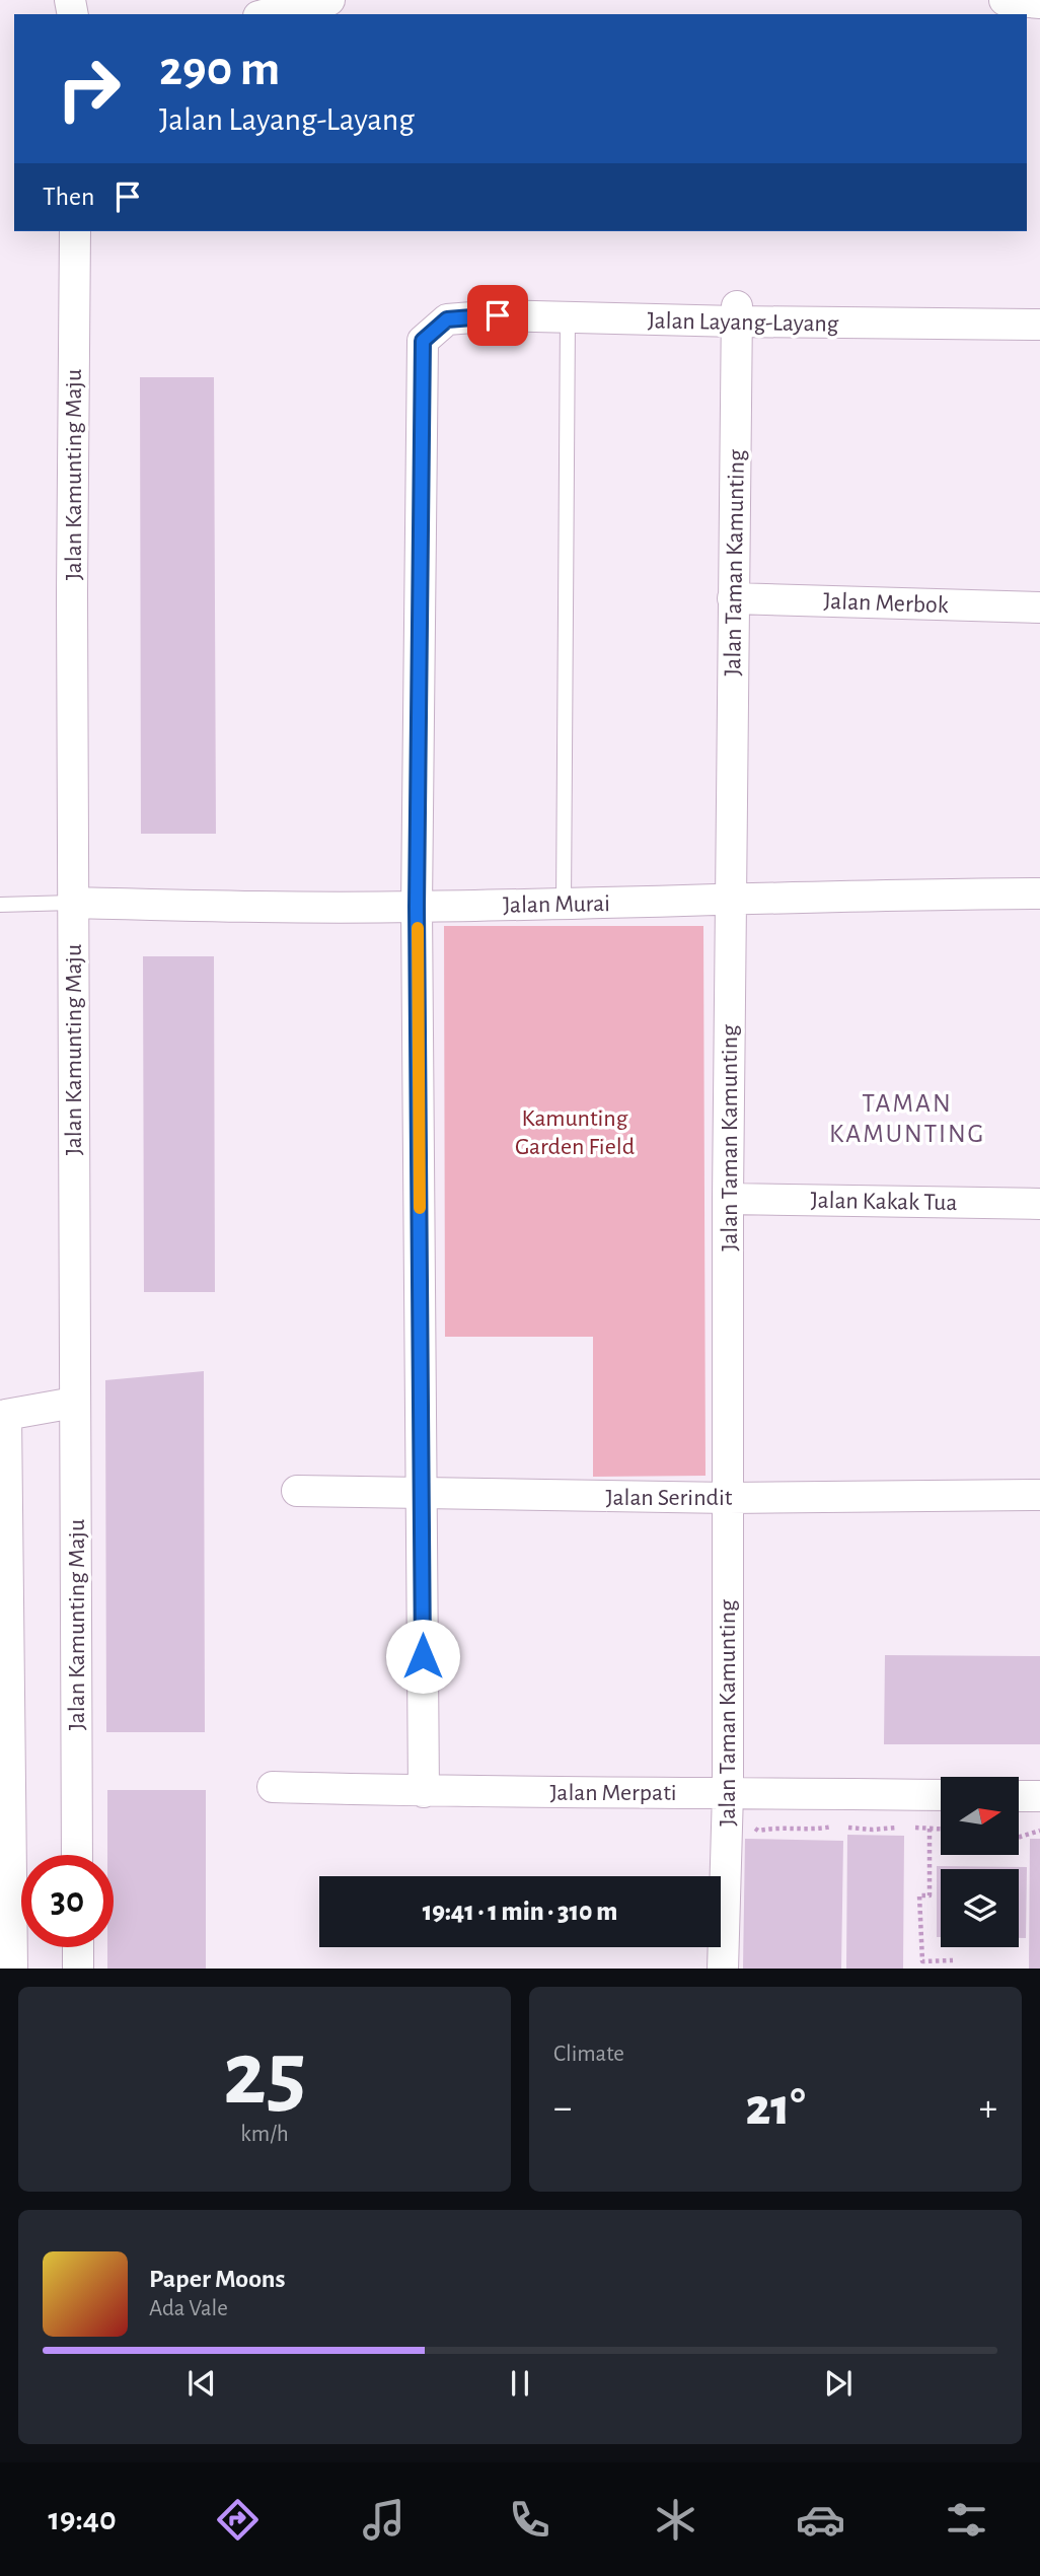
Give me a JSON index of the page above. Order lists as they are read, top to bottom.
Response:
{
  "streets": {
    "street": [
      "Jalan Layang-Layang",
      "Jalan Kamunting Maju",
      "Jalan Taman Kamunting",
      "Jalan Merbok",
      "Jalan Murai",
      "Jalan Kakak Tua",
      "Jalan Serindit",
      "Jalan Merpati"
    ]
  },
  "crossings": [
    ["Jalan Layang-Layang", "Jalan Taman Kamunting"],
    ["Jalan Layang-Layang", "Jalan Murai"],
    ["Jalan Kamunting Maju", "Jalan Murai"],
    ["Jalan Taman Kamunting", "Jalan Merbok"],
    ["Jalan Taman Kamunting", "Jalan Murai"],
    ["Jalan Taman Kamunting", "Jalan Kakak Tua"],
    ["Jalan Taman Kamunting", "Jalan Serindit"],
    ["Jalan Taman Kamunting", "Jalan Merpati"]
  ],
  "districts": ["TAMAN KAMUNTING"],
  "parks": ["Kamunting Garden Field"],
  "north": "right",
  "page": {
    "turn": ["290 m", "Jalan Layang-Layang"],
    "then": "Then",
    "limit": "30",
    "trip": "19:41 · 1 min · 310 m",
    "tile": [
      ["25", "km/h"],
      "Climate"
    ],
    "heat": ["−", "21°", "+"],
    "song": ["Paper Moons", "Ada Vale"],
    "tabs": "19:40"
  }
}
